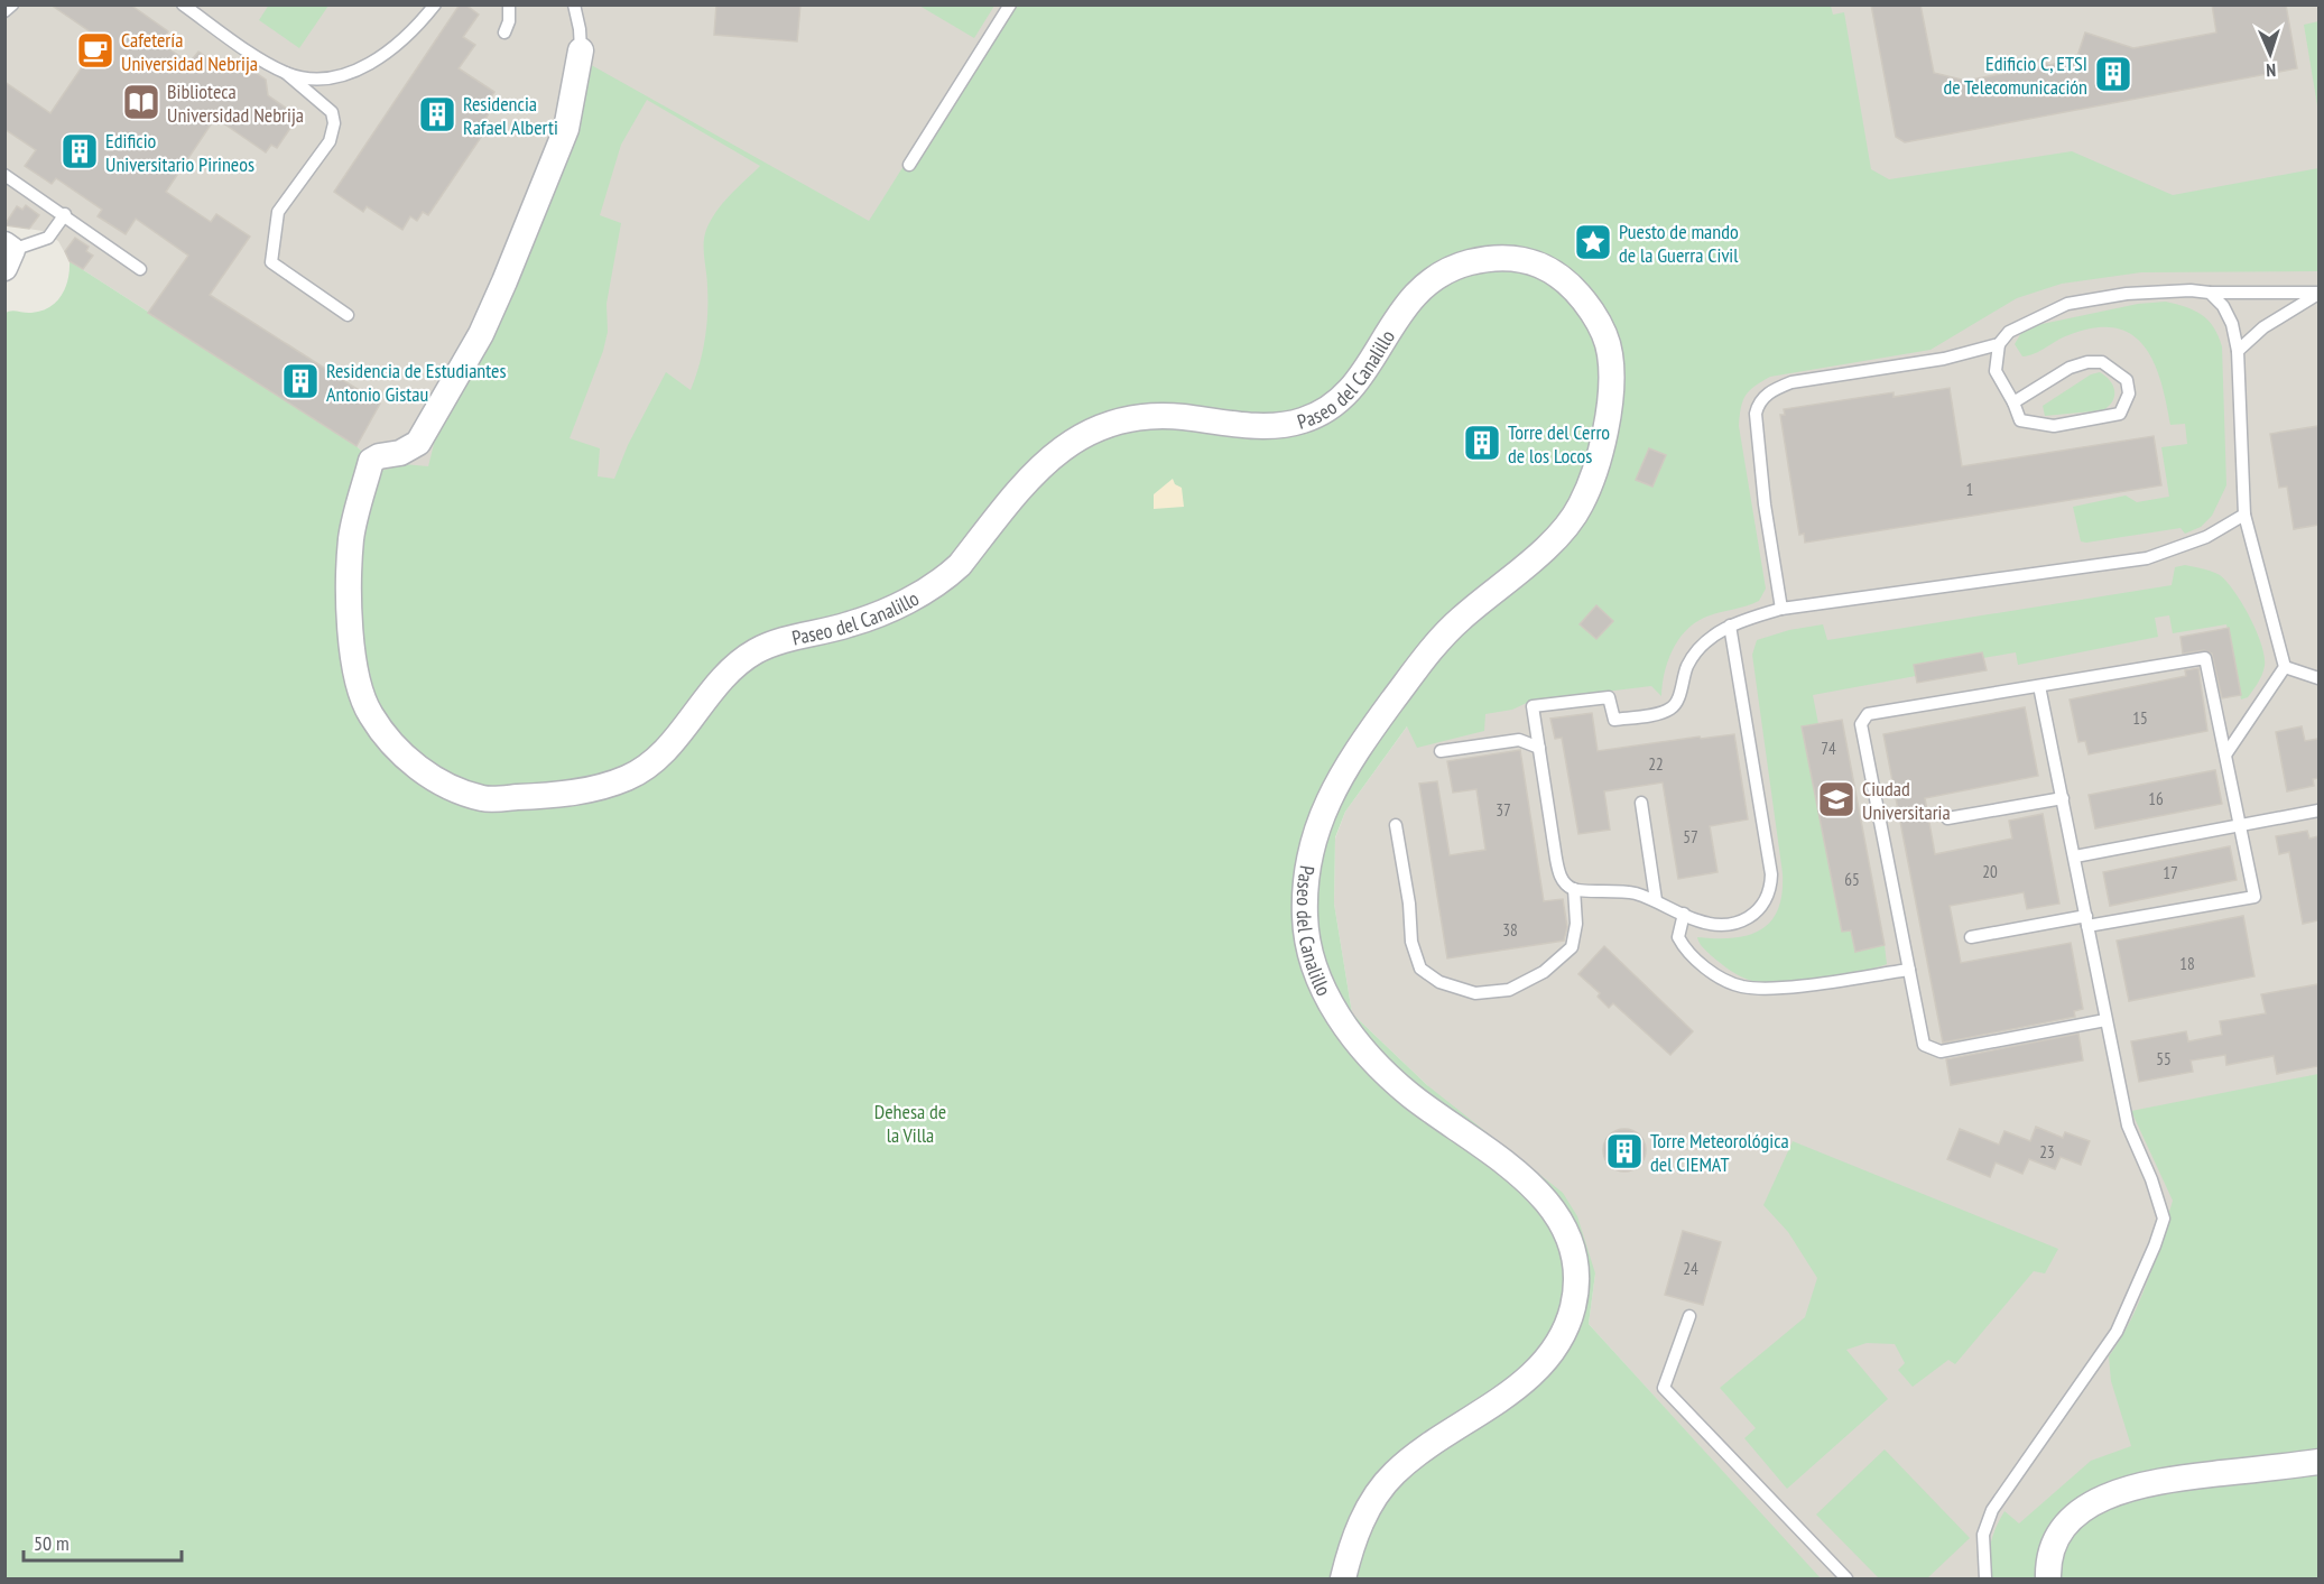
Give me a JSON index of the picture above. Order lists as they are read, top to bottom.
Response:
{
  "streets": {
    "street": ["Paseo del Canalillo"]
  },
  "parks": ["Dehesa de la Villa"],
  "places": {
    "cafe": ["Cafetería Universidad Nebrija"],
    "building": [
      "Edificio C, ETSI de Telecomunicación",
      "Residencia Rafael Alberti",
      "Edificio Universitario Pirineos",
      "Residencia de Estudiantes Antonio Gistau",
      "Torre del Cerro de los Locos",
      "Torre Meteorológica del CIEMAT"
    ],
    "library": ["Biblioteca Universidad Nebrija"],
    "place": ["Puesto de mando de la Guerra Civil"],
    "school or university": ["Ciudad Universitaria"]
  },
  "house_numbers": [
    "1",
    "15",
    "74",
    "22",
    "16",
    "37",
    "57",
    "20",
    "17",
    "65",
    "38",
    "18",
    "55",
    "23",
    "24"
  ],
  "scale_bar": "50 m",
  "north": "bottom"
}
